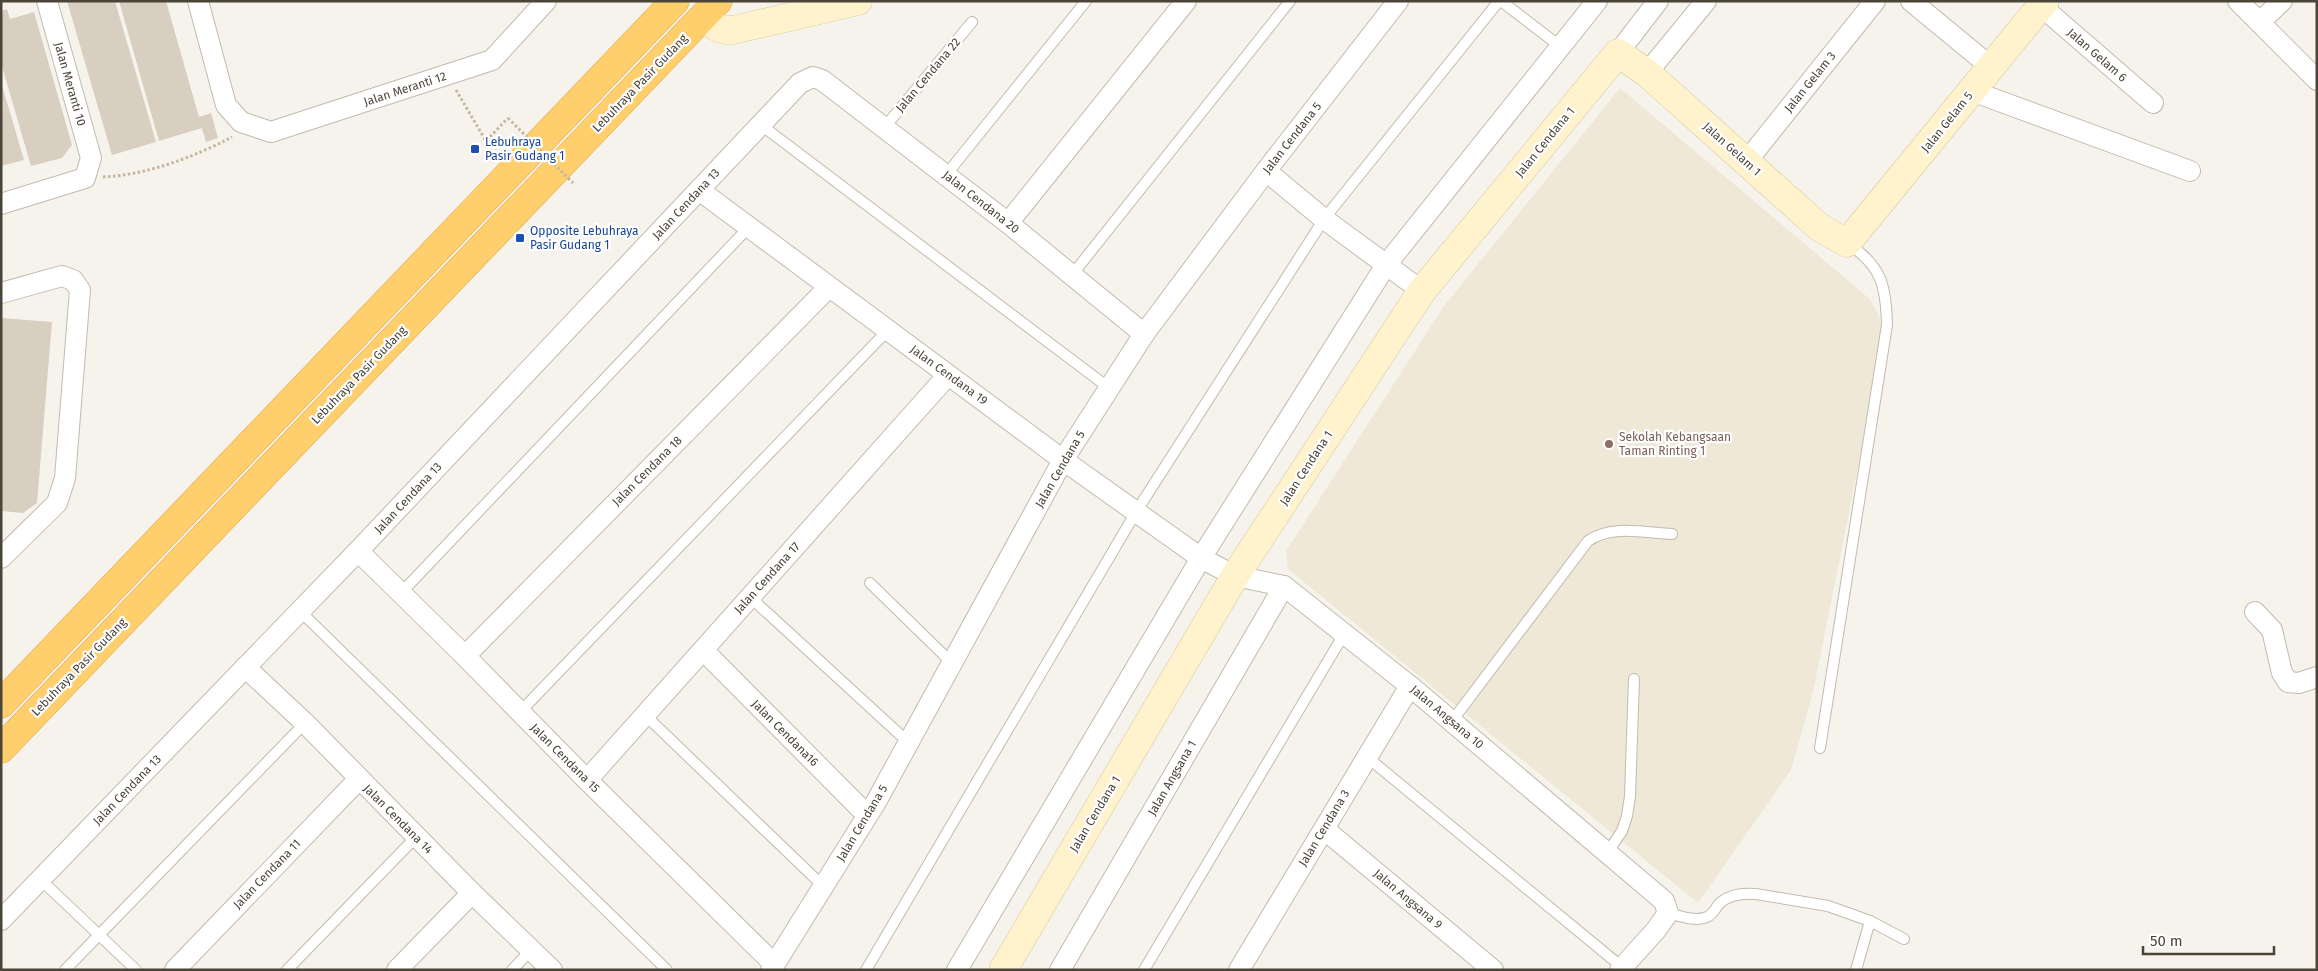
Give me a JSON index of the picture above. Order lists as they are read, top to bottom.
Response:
{
  "streets": {
    "highway": ["Lebuhraya Pasir Gudang"],
    "street": [
      "Jalan Gelam 6",
      "Jalan Gelam 3",
      "Jalan Meranti 10",
      "Jalan Meranti 12",
      "Jalan Gelam 5",
      "Jalan Cendana 5",
      "Jalan Cendana 1",
      "Jalan Gelam 1",
      "Jalan Cendana 20",
      "Jalan Cendana 13",
      "Jalan Cendana 19",
      "Jalan Cendana 18",
      "Jalan Cendana 17",
      "Jalan Angsana 10",
      "Jalan Cendana16",
      "Jalan Cendana 15",
      "Jalan Angsana 1",
      "Jalan Cendana 14",
      "Jalan Cendana 3",
      "Jalan Cendana 11",
      "Jalan Angsana 9"
    ],
    "lane": ["Jalan Cendana 22"]
  },
  "crossings": [
    ["Jalan Gelam 6", "Jalan Gelam 5"],
    ["Jalan Cendana 22", "Jalan Cendana 20"],
    ["Jalan Gelam 3", "Jalan Gelam 1"],
    ["Jalan Gelam 5", "Jalan Gelam 1"],
    ["Jalan Cendana 5", "Jalan Cendana 20"],
    ["Jalan Cendana 5", "Jalan Cendana 19"],
    ["Jalan Cendana 5", "Jalan Cendana16"],
    ["Jalan Cendana 5", "Jalan Cendana 15"],
    ["Jalan Cendana 1", "Jalan Gelam 1"],
    ["Jalan Cendana 1", "Jalan Angsana 10"],
    ["Jalan Cendana 20", "Jalan Cendana 13"],
    ["Jalan Cendana 13", "Jalan Cendana 19"],
    ["Jalan Cendana 13", "Jalan Cendana 15"],
    ["Jalan Cendana 13", "Jalan Cendana 14"],
    ["Jalan Cendana 19", "Jalan Cendana 18"],
    ["Jalan Cendana 19", "Jalan Cendana 17"],
    ["Jalan Cendana 19", "Jalan Angsana 10"],
    ["Jalan Cendana 18", "Jalan Cendana 15"],
    ["Jalan Cendana 17", "Jalan Cendana16"],
    ["Jalan Cendana 17", "Jalan Cendana 15"],
    ["Jalan Angsana 10", "Jalan Angsana 1"],
    ["Jalan Angsana 10", "Jalan Cendana 3"],
    ["Jalan Cendana 14", "Jalan Cendana 11"],
    ["Jalan Cendana 3", "Jalan Angsana 9"]
  ],
  "places": {
    "transit": ["Lebuhraya Pasir Gudang 1", "Opposite Lebuhraya Pasir Gudang 1"],
    "other": ["Sekolah Kebangsaan Taman Rinting 1"]
  },
  "scale_bar": "50 m"
}
